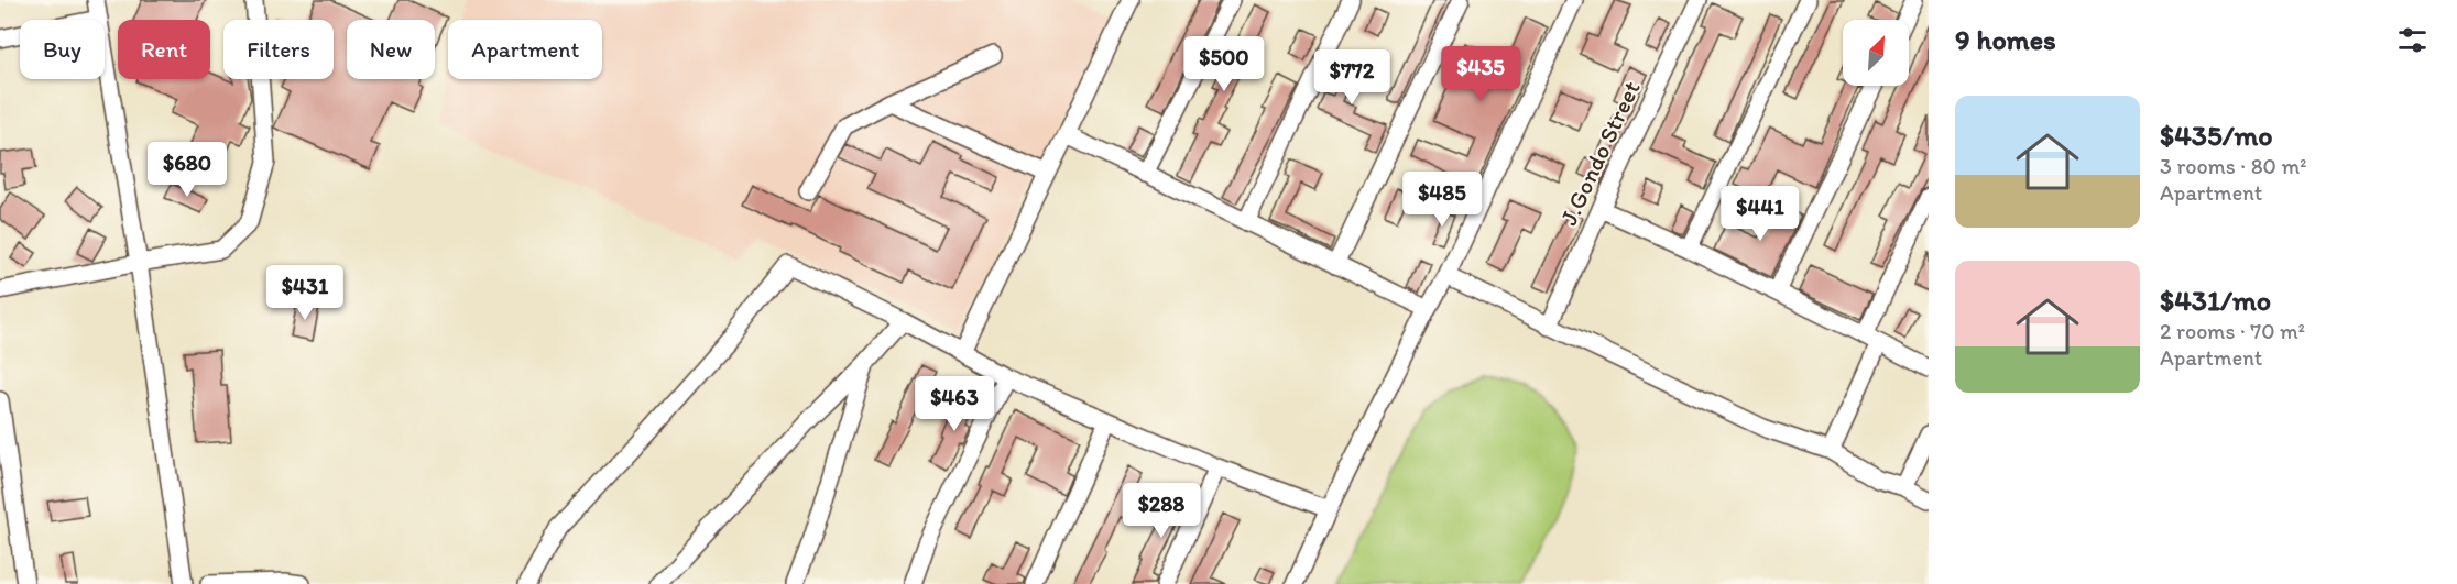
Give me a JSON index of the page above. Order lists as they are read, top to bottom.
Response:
{
  "streets": {
    "street": ["J.Gondo Street"]
  },
  "north": "top right",
  "page": {
    "heading": "9 homes",
    "chip": [
      "Buy",
      "Rent",
      "Filters",
      "New",
      "Apartment"
    ],
    "price": [
      "$500",
      "$435",
      "$772",
      "$680",
      "$485",
      "$441",
      "$431",
      "$463",
      "$288"
    ],
    "list": [
      {
        "name": "$435/mo",
        "note": "3 rooms · 80 m² · Apartment"
      },
      {
        "name": "$431/mo",
        "note": "2 rooms · 70 m² · Apartment"
      }
    ]
  }
}
